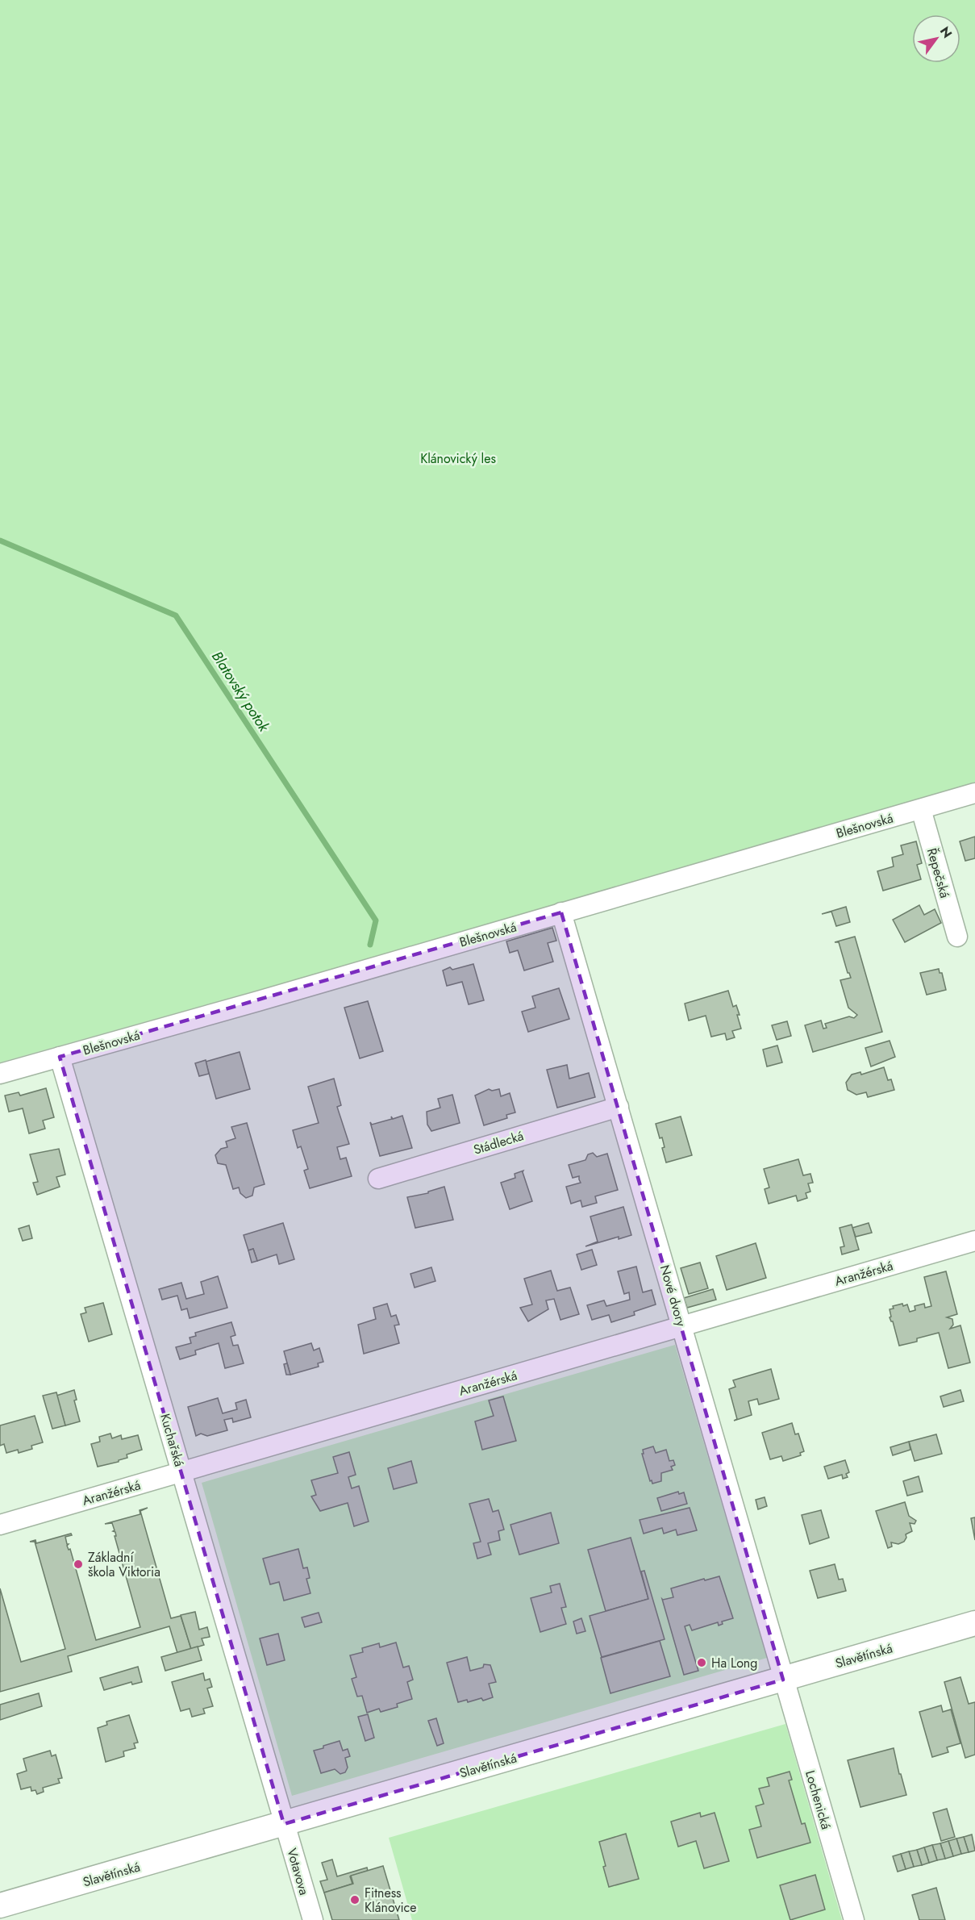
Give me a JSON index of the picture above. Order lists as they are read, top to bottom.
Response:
{
  "streets": {
    "street": [
      "Blešnovská",
      "Řepečská",
      "Stádlecká",
      "Aranžérská",
      "Nové dvory",
      "Kuchařská",
      "Slavětínská",
      "Lochenická",
      "Votavova"
    ]
  },
  "crossings": [
    ["Blešnovská", "Řepečská"],
    ["Blešnovská", "Nové dvory"],
    ["Blešnovská", "Kuchařská"],
    ["Stádlecká", "Nové dvory"],
    ["Aranžérská", "Nové dvory"],
    ["Aranžérská", "Kuchařská"],
    ["Nové dvory", "Slavětínská"],
    ["Nové dvory", "Lochenická"],
    ["Kuchařská", "Slavětínská"],
    ["Kuchařská", "Votavova"],
    ["Slavětínská", "Lochenická"],
    ["Slavětínská", "Votavova"]
  ],
  "water": ["Blatovský potok"],
  "parks": ["Klánovický les"],
  "places": ["Základní škola Viktoria", "Ha Long", "Fitness Klánovice"],
  "north": "top right"
}
